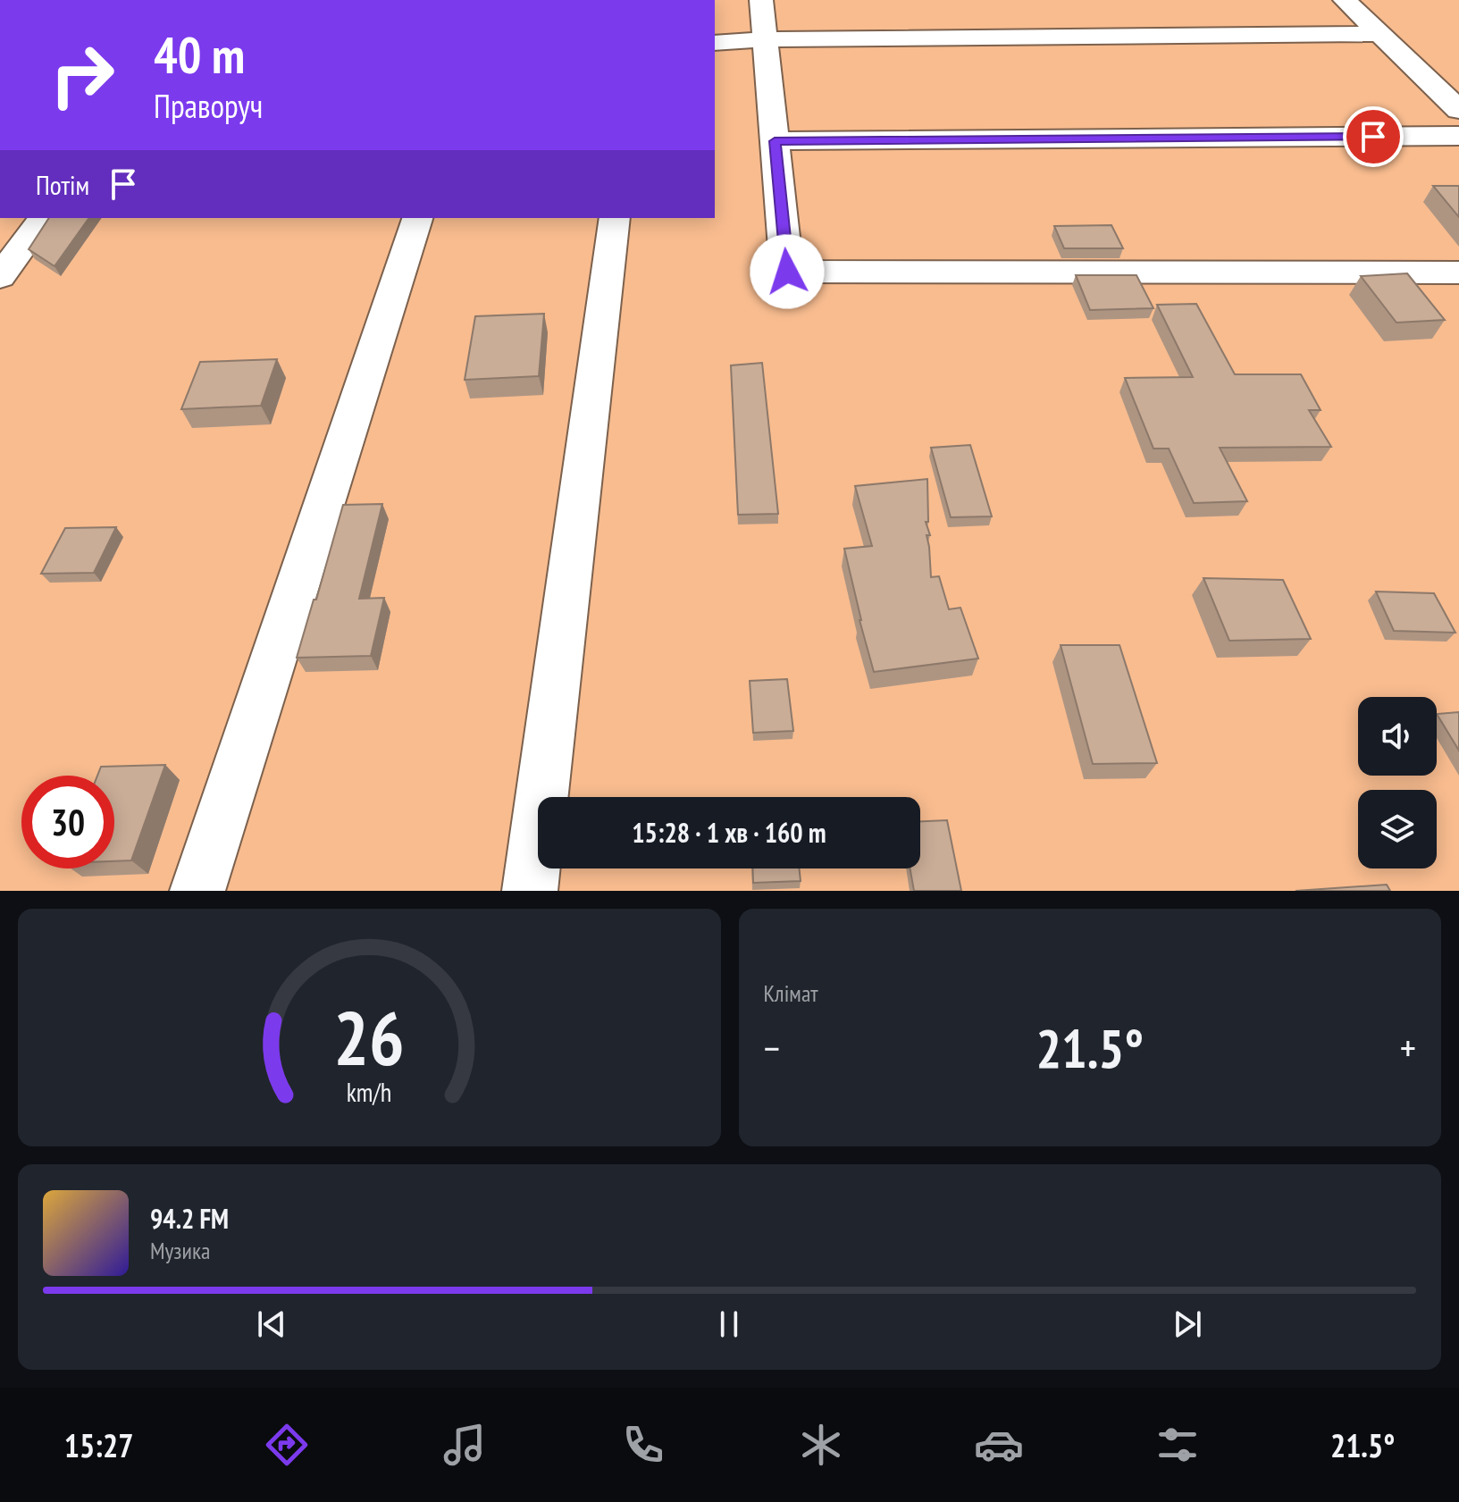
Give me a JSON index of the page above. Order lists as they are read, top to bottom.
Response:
{
  "page": {
    "turn": ["40 m", "Праворуч"],
    "then": "Потім",
    "limit": "30",
    "trip": "15:28 · 1 хв · 160 m",
    "tile": "Клімат",
    "heat": ["−", "21.5°", "+"],
    "song": ["94.2 FM", "Музика"],
    "tabs": ["15:27", "21.5°"],
    "gauge": ["26", "km/h"]
  }
}
